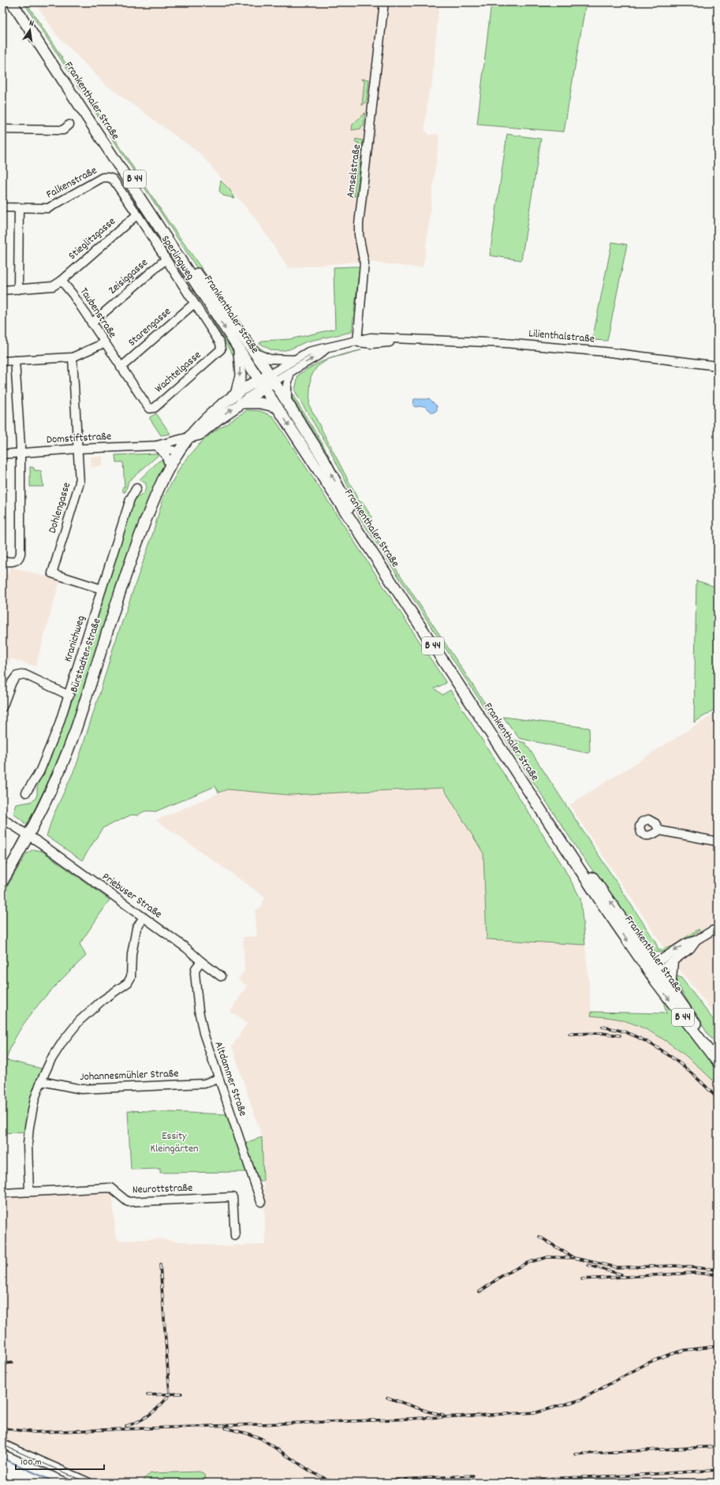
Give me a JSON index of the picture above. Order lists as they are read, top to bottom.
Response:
{
  "streets": {
    "main road": ["Frankenthaler Straße", "B 44", "Bürstadter Straße"],
    "street": [
      "Amselstraße",
      "Falkenstraße",
      "Stieglitzgasse",
      "Sperlingweg",
      "Zeisiggasse",
      "Taubenstraße",
      "Starengasse",
      "Lilienthalstraße",
      "Wachtelgasse",
      "Domstiftstraße",
      "Dohlengasse",
      "Kranichweg",
      "Priebuser Straße",
      "Johannesmühler Straße",
      "Altdammer Straße",
      "Neurottstraße"
    ]
  },
  "crossings": [
    ["Frankenthaler Straße", "Lilienthalstraße"],
    ["Frankenthaler Straße", "Bürstadter Straße"],
    ["Amselstraße", "Lilienthalstraße"],
    ["Falkenstraße", "Sperlingweg"],
    ["Stieglitzgasse", "Sperlingweg"],
    ["Stieglitzgasse", "Taubenstraße"],
    ["Sperlingweg", "Zeisiggasse"],
    ["Sperlingweg", "Starengasse"],
    ["Sperlingweg", "Wachtelgasse"],
    ["Zeisiggasse", "Taubenstraße"],
    ["Taubenstraße", "Starengasse"],
    ["Taubenstraße", "Wachtelgasse"],
    ["Lilienthalstraße", "Bürstadter Straße"],
    ["Domstiftstraße", "Dohlengasse"],
    ["Dohlengasse", "Kranichweg"],
    ["Bürstadter Straße", "Priebuser Straße"],
    ["Priebuser Straße", "Altdammer Straße"],
    ["Johannesmühler Straße", "Altdammer Straße"]
  ],
  "parks": ["Essity Kleingärten"],
  "scale_bar": "100 m",
  "north": "top"
}
